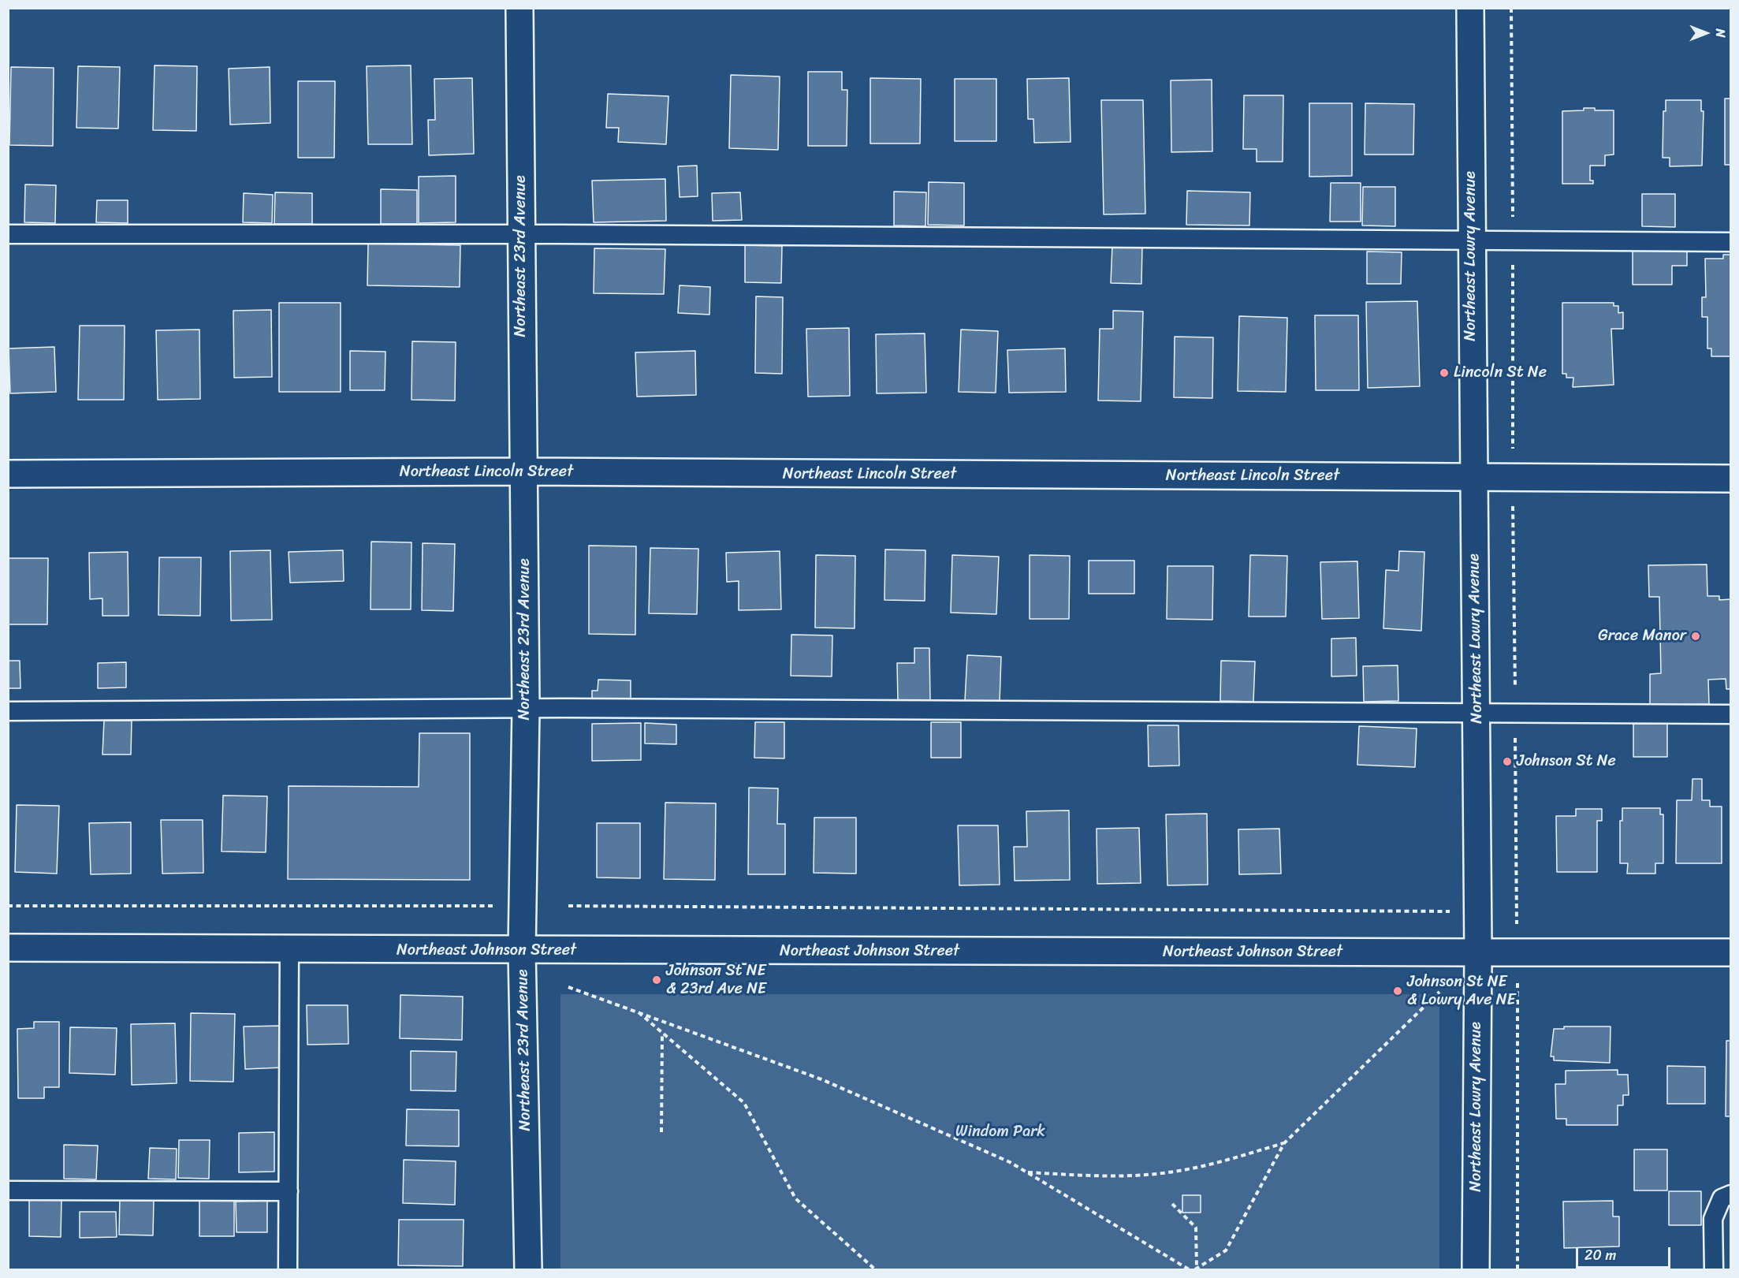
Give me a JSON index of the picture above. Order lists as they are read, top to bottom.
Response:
{
  "streets": {
    "street": [
      "Northeast 23rd Avenue",
      "Northeast Lowry Avenue",
      "Northeast Lincoln Street",
      "Northeast Johnson Street"
    ]
  },
  "crossings": [
    ["Northeast 23rd Avenue", "Northeast Lincoln Street"],
    ["Northeast 23rd Avenue", "Northeast Johnson Street"],
    ["Northeast Lowry Avenue", "Northeast Lincoln Street"],
    ["Northeast Lowry Avenue", "Northeast Johnson Street"]
  ],
  "parks": ["Windom Park"],
  "places": [
    "Lincoln St Ne",
    "Grace Manor",
    "Johnson St Ne",
    "Johnson St NE & 23rd Ave NE",
    "Johnson St NE & Lowry Ave NE"
  ],
  "scale_bar": "20 m",
  "north": "right"
}
